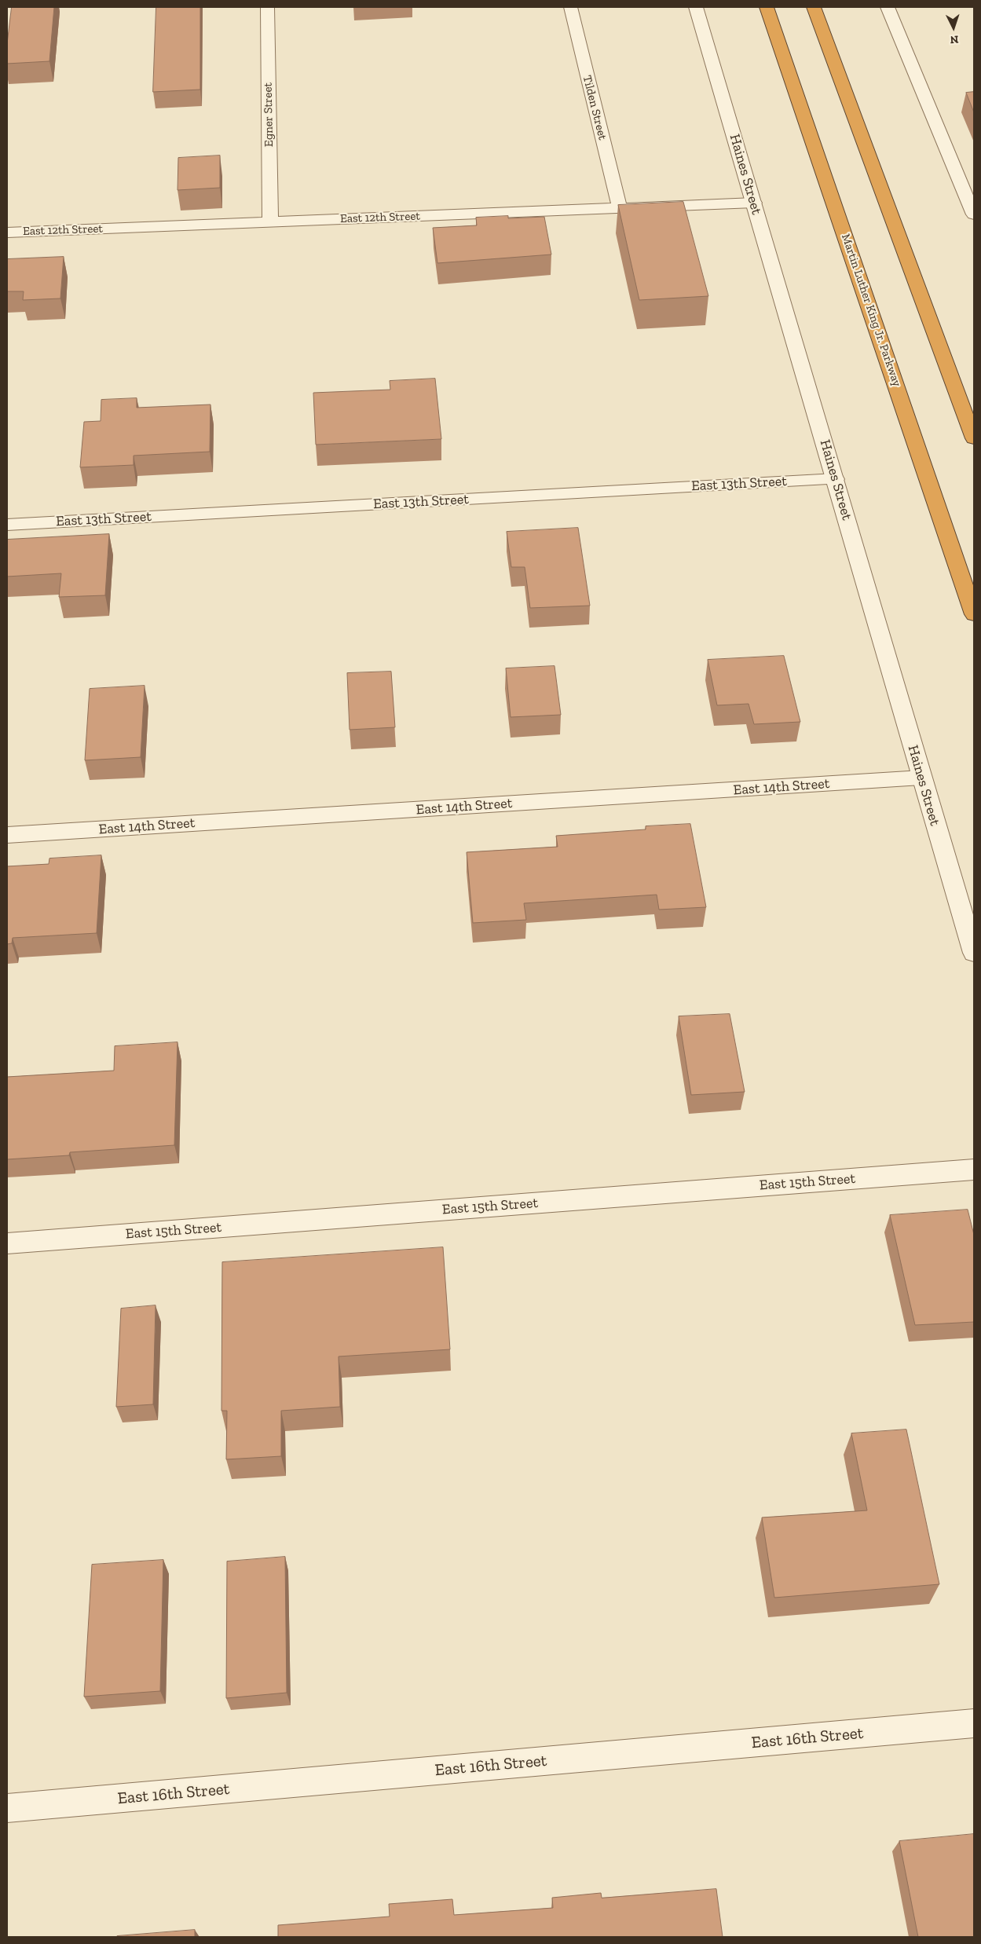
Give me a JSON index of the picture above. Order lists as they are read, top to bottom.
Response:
{
  "streets": {
    "highway": ["Martin Luther King Jr. Parkway"],
    "street": [
      "Tilden Street",
      "Egner Street",
      "Haines Street",
      "East 12th Street",
      "East 13th Street",
      "East 14th Street",
      "East 15th Street",
      "East 16th Street"
    ]
  },
  "crossings": [
    ["Tilden Street", "East 12th Street"],
    ["Egner Street", "East 12th Street"],
    ["Haines Street", "East 12th Street"],
    ["Haines Street", "East 13th Street"],
    ["Haines Street", "East 14th Street"]
  ],
  "north": "bottom"
}
